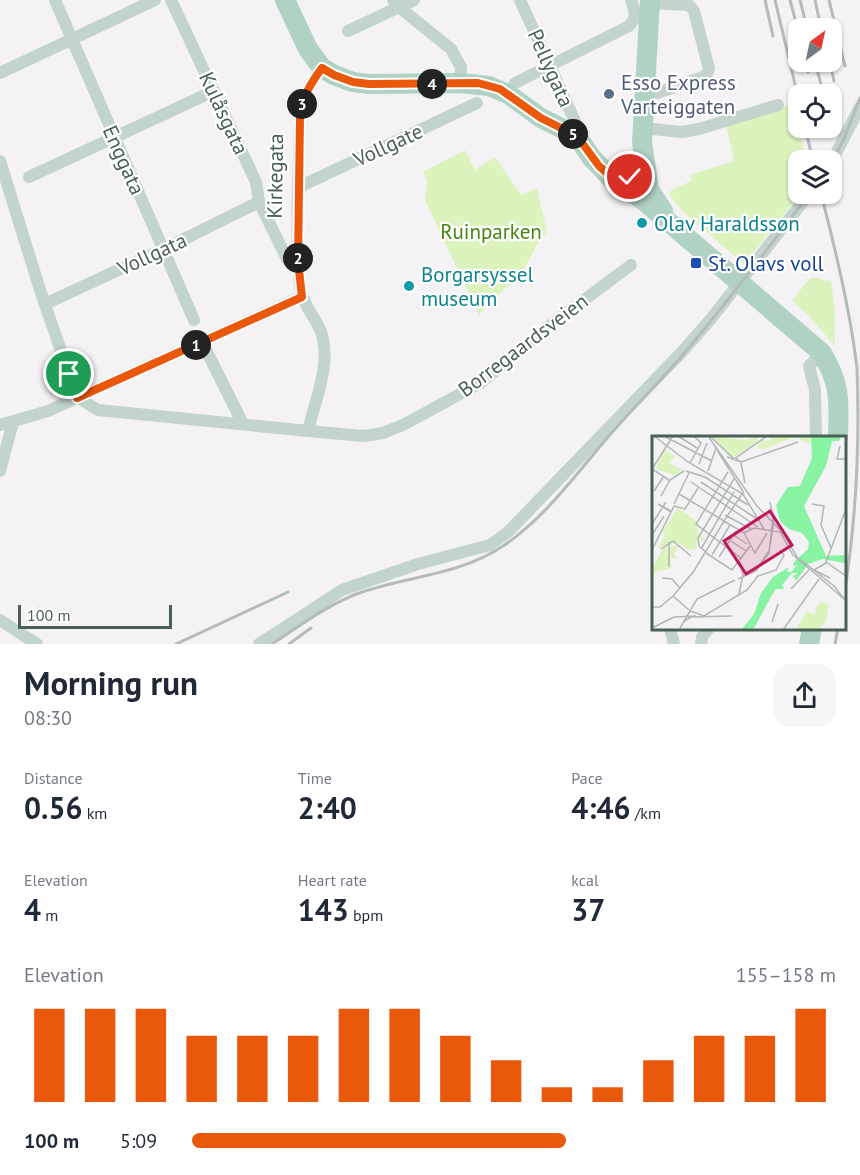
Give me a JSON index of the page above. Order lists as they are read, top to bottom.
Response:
{
  "streets": {
    "street": [
      "Pellygata",
      "Kulåsgata",
      "Vollgate",
      "Enggata",
      "Kirkegata",
      "Vollgata",
      "Borregaardsveien"
    ]
  },
  "crossings": [
    ["Kulåsgata", "Vollgata"],
    ["Vollgate", "Kirkegata"],
    ["Enggata", "Vollgata"]
  ],
  "parks": ["Ruinparken"],
  "places": {
    "other": ["Esso Express Varteiggaten", "Olav Haraldssøn", "Borgarsyssel museum"],
    "transit": ["St. Olavs voll"]
  },
  "scale_bar": "100 m",
  "north": "top right",
  "page": {
    "pins": [
      "4",
      "3",
      "5",
      "2",
      "1"
    ],
    "scale": "100 m",
    "heading": ["Morning run", "08:30"],
    "stats": [
      ["Distance", "0.56 km"],
      ["Time", "2:40"],
      ["Pace", "4:46 /km"],
      ["Elevation", "4 m"],
      ["Heart rate", "143 bpm"],
      ["kcal", "37"]
    ],
    "chart": ["Elevation", "155–158 m"],
    "list": [
      {
        "name": "100 m",
        "note": "5:09"
      }
    ]
  }
}
